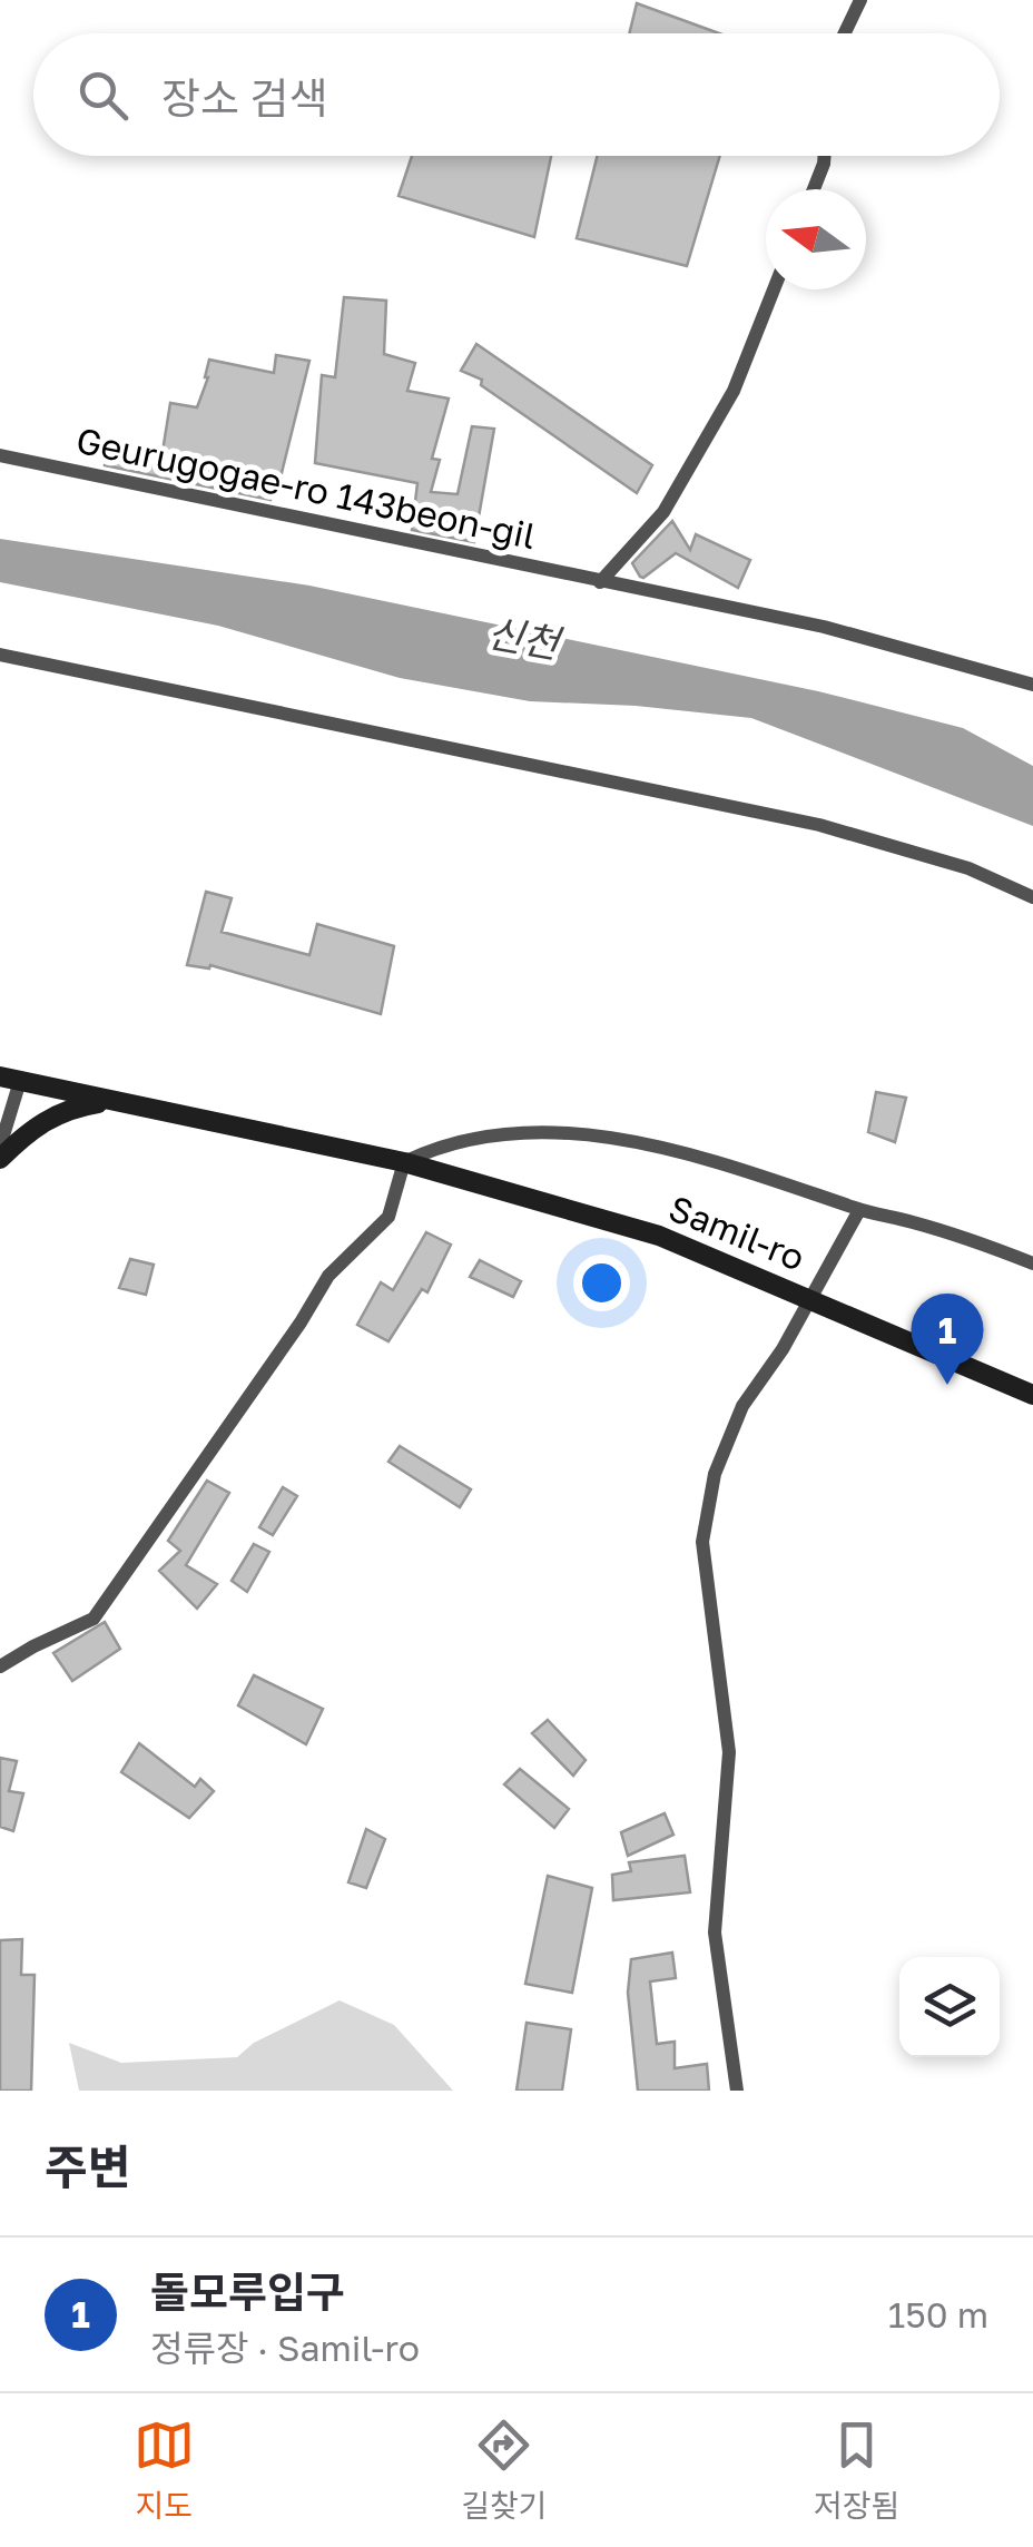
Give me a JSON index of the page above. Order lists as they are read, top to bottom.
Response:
{
  "streets": {
    "main road": ["Samil-ro"],
    "street": ["Geurugogae-ro 143beon-gil"]
  },
  "water": ["신천"],
  "north": "left",
  "page": {
    "search": "장소 검색",
    "pins": "1",
    "heading": "주변",
    "list": [
      {
        "mark": "1",
        "name": "돌모루입구",
        "note": "정류장 · Samil-ro",
        "value": "150 m"
      }
    ],
    "nav": ["지도", "길찾기", "저장됨"]
  }
}
